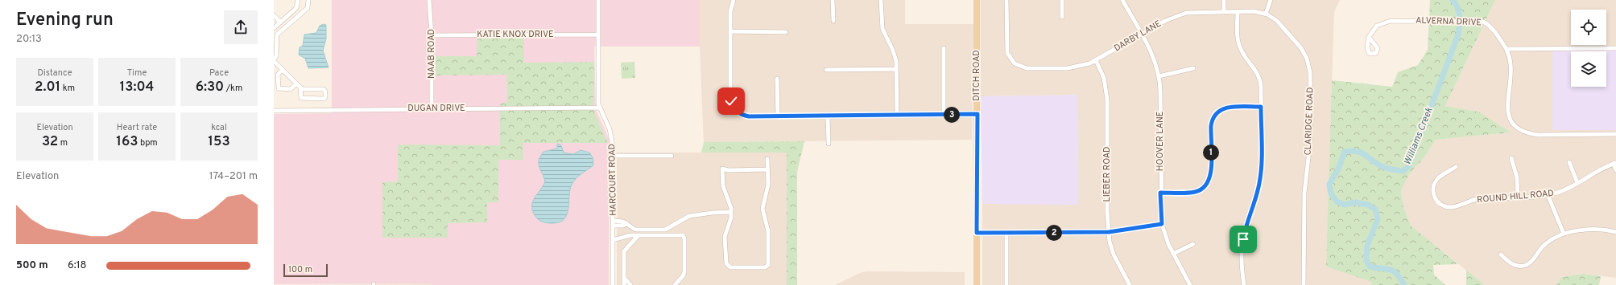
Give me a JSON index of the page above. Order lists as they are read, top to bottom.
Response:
{
  "streets": {
    "main road": ["DITCH ROAD"],
    "street": [
      "ALVERNA DRIVE",
      "KATIE KNOX DRIVE",
      "DARBY LANE",
      "NAAB ROAD",
      "DUGAN DRIVE",
      "CLARIDGE ROAD",
      "HOOVER LANE",
      "LIEBER ROAD",
      "HARCOURT ROAD",
      "ROUND HILL ROAD"
    ]
  },
  "crossings": [
    ["KATIE KNOX DRIVE", "NAAB ROAD"],
    ["KATIE KNOX DRIVE", "HARCOURT ROAD"],
    ["DARBY LANE", "CLARIDGE ROAD"],
    ["DARBY LANE", "HOOVER LANE"],
    ["DARBY LANE", "LIEBER ROAD"],
    ["NAAB ROAD", "DUGAN DRIVE"],
    ["DUGAN DRIVE", "HARCOURT ROAD"]
  ],
  "water": ["Williams Creek"],
  "scale_bar": "100 m",
  "page": {
    "heading": ["Evening run", "20:13"],
    "stats": [
      ["Distance", "2.01 km"],
      ["Time", "13:04"],
      ["Pace", "6:30 /km"],
      ["Elevation", "32 m"],
      ["Heart rate", "163 bpm"],
      ["kcal", "153"]
    ],
    "pins": ["3", "1", "2"],
    "chart": ["Elevation", "174–201 m"],
    "list": [
      {
        "name": "500 m",
        "note": "6:18"
      }
    ],
    "scale": "100 m"
  }
}
